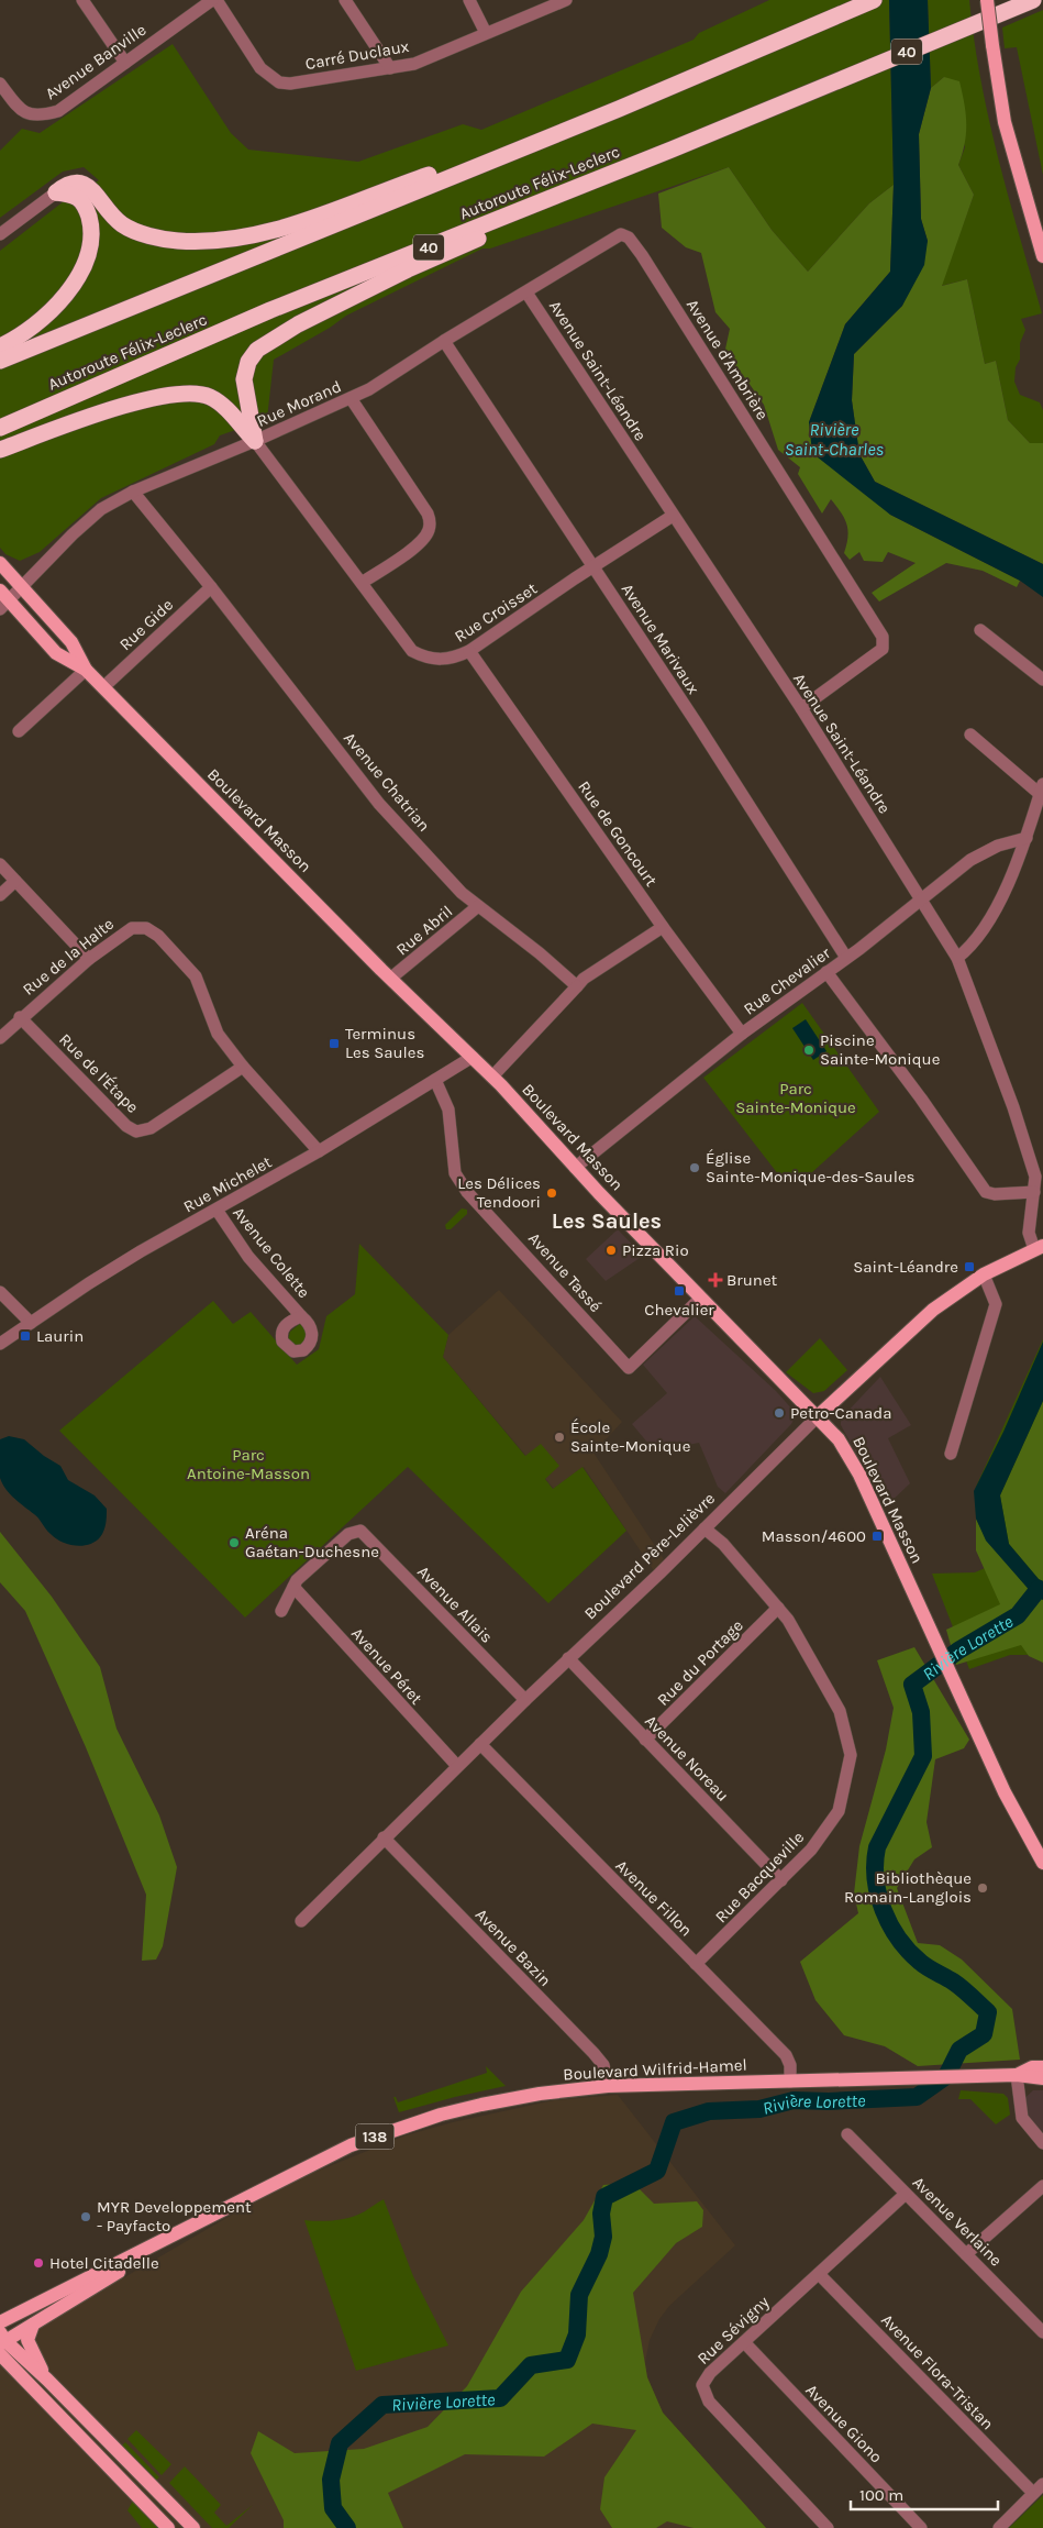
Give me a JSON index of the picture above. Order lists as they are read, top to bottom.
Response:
{
  "streets": {
    "highway": ["40", "Autoroute Félix-Leclerc"],
    "main road": [
      "Boulevard Masson",
      "Boulevard Père-Lelièvre",
      "Boulevard Wilfrid-Hamel",
      "138"
    ],
    "street": [
      "Carré Duclaux",
      "Avenue Banville",
      "Avenue d'Ambrière",
      "Avenue Saint-Léandre",
      "Rue Morand",
      "Rue Croisset",
      "Rue Gide",
      "Avenue Marivaux",
      "Avenue Chatrian",
      "Rue de Goncourt",
      "Rue Abril",
      "Rue de la Halte",
      "Rue Chevalier",
      "Rue de l'Étape",
      "Rue Michelet",
      "Avenue Colette",
      "Avenue Tassé",
      "Avenue Allais",
      "Rue du Portage",
      "Avenue Péret",
      "Avenue Noreau",
      "Rue Bacqueville",
      "Avenue Fillon",
      "Avenue Bazin",
      "Avenue Verlaine",
      "Rue Sévigny",
      "Avenue Flora-Tristan",
      "Avenue Giono"
    ]
  },
  "crossings": [
    ["Avenue d'Ambrière", "Avenue Saint-Léandre"],
    ["Avenue d'Ambrière", "Rue Morand"],
    ["Avenue Saint-Léandre", "Rue Morand"],
    ["Avenue Saint-Léandre", "Rue Croisset"],
    ["Avenue Saint-Léandre", "Rue Chevalier"],
    ["Avenue Saint-Léandre", "Boulevard Père-Lelièvre"],
    ["Rue Morand", "Rue Croisset"],
    ["Rue Morand", "Avenue Marivaux"],
    ["Rue Morand", "Avenue Chatrian"],
    ["Rue Morand", "Boulevard Masson"],
    ["Rue Croisset", "Avenue Marivaux"],
    ["Rue Croisset", "Rue de Goncourt"],
    ["Rue Gide", "Avenue Chatrian"],
    ["Rue Gide", "Boulevard Masson"],
    ["Avenue Marivaux", "Rue Chevalier"],
    ["Avenue Chatrian", "Rue Abril"],
    ["Boulevard Masson", "Rue Abril"],
    ["Boulevard Masson", "Rue Chevalier"],
    ["Boulevard Masson", "Rue Michelet"],
    ["Boulevard Masson", "Avenue Tassé"],
    ["Boulevard Masson", "Boulevard Père-Lelièvre"],
    ["Rue de Goncourt", "Rue Chevalier"],
    ["Rue de la Halte", "Rue de l'Étape"],
    ["Rue de la Halte", "Rue Michelet"],
    ["Rue Michelet", "Avenue Colette"],
    ["Rue Michelet", "Avenue Tassé"],
    ["Boulevard Père-Lelièvre", "Avenue Allais"],
    ["Boulevard Père-Lelièvre", "Avenue Péret"],
    ["Boulevard Père-Lelièvre", "Avenue Noreau"],
    ["Boulevard Père-Lelièvre", "Rue Bacqueville"],
    ["Boulevard Père-Lelièvre", "Avenue Fillon"],
    ["Boulevard Père-Lelièvre", "Avenue Bazin"],
    ["Avenue Allais", "Avenue Péret"],
    ["Rue du Portage", "Avenue Noreau"],
    ["Rue du Portage", "Rue Bacqueville"],
    ["Avenue Noreau", "Rue Bacqueville"],
    ["Rue Bacqueville", "Avenue Fillon"],
    ["Avenue Fillon", "Boulevard Wilfrid-Hamel"],
    ["Avenue Bazin", "Boulevard Wilfrid-Hamel"],
    ["Avenue Verlaine", "Rue Sévigny"],
    ["Rue Sévigny", "Avenue Flora-Tristan"],
    ["Rue Sévigny", "Avenue Giono"]
  ],
  "districts": ["Les Saules"],
  "water": ["Rivière Saint-Charles", "Rivière Lorette"],
  "parks": ["Parc Sainte-Monique", "Parc Antoine-Masson"],
  "places": {
    "transit": [
      "Terminus Les Saules",
      "Saint-Léandre",
      "Chevalier",
      "Laurin",
      "Masson/4600"
    ],
    "other": [
      "Piscine Sainte-Monique",
      "Église Sainte-Monique-des-Saules",
      "Les Délices Tendoori",
      "Pizza Rio",
      "Petro-Canada",
      "École Sainte-Monique",
      "Aréna Gaétan-Duchesne",
      "Bibliothèque Romain-Langlois",
      "MYR Developpement - Payfacto",
      "Hotel Citadelle"
    ],
    "health": ["Brunet"]
  },
  "scale_bar": "100 m"
}
